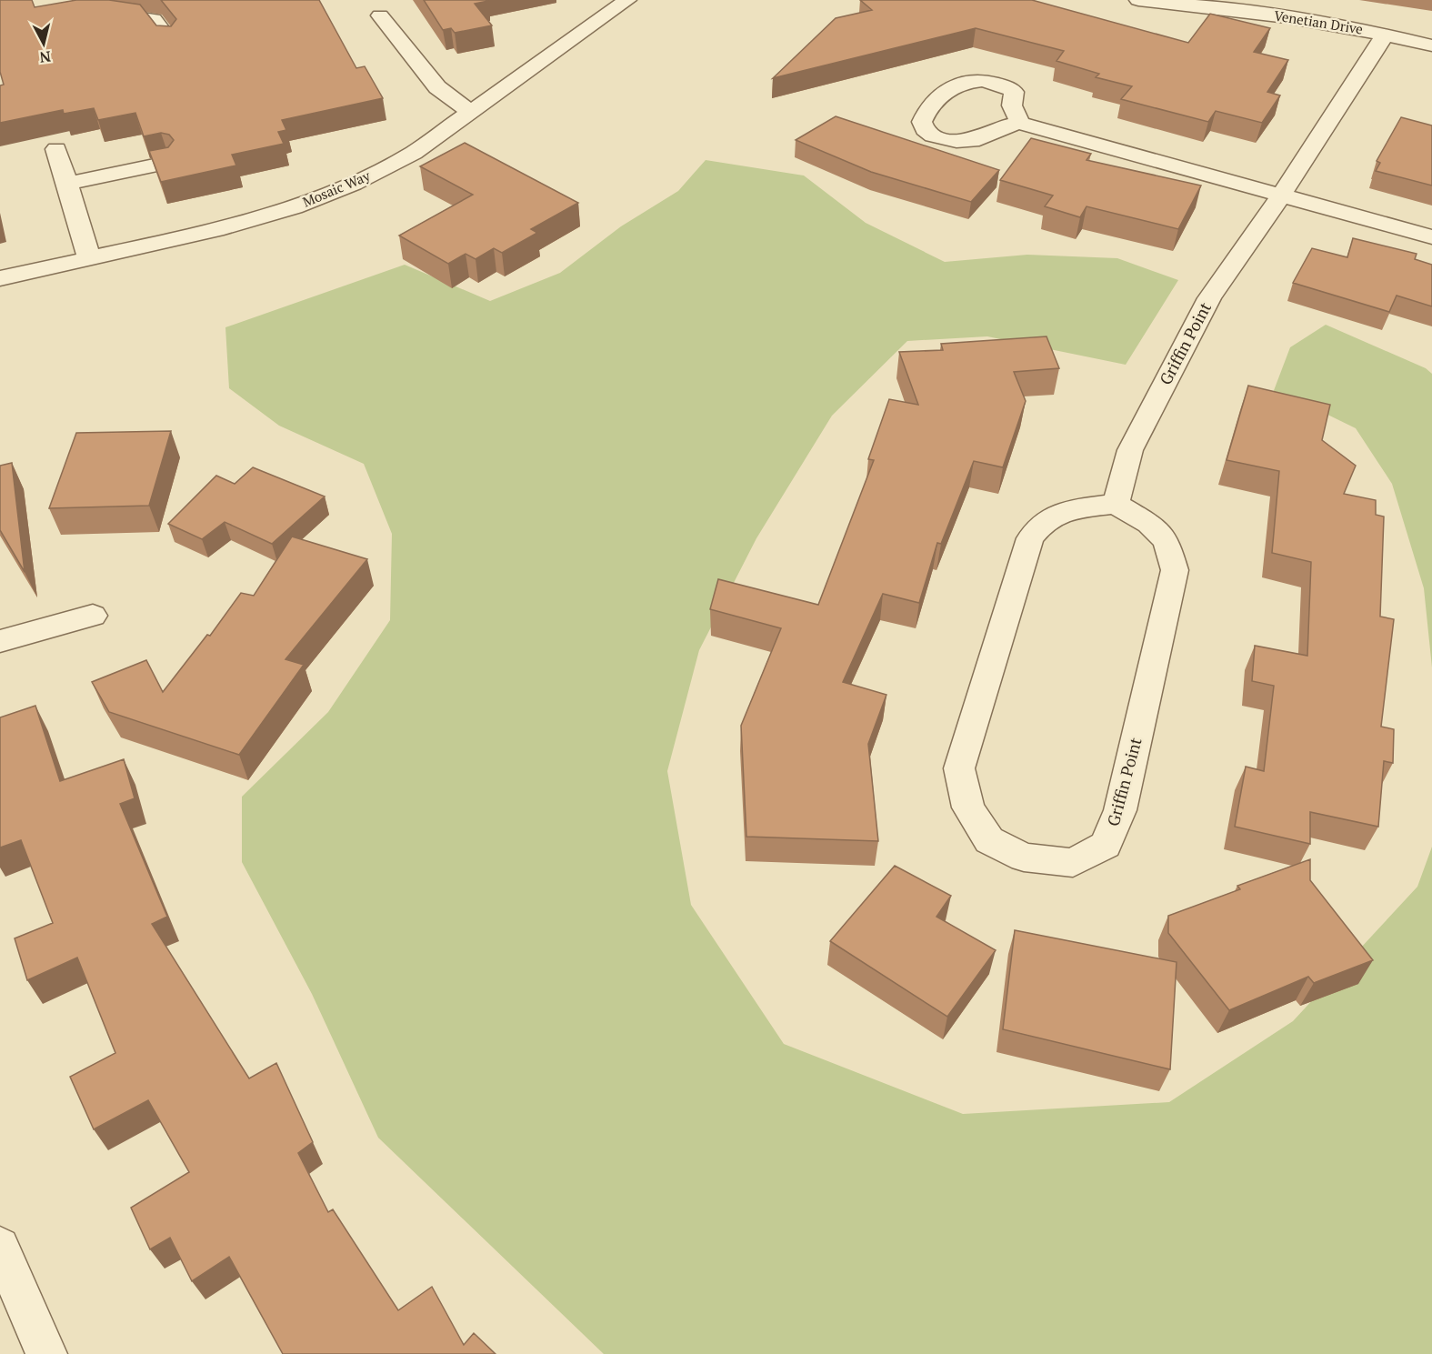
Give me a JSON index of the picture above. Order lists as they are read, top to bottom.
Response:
{
  "streets": {
    "street": ["Venetian Drive", "Mosaic Way", "Griffin Point"]
  },
  "crossings": [
    ["Venetian Drive", "Griffin Point"]
  ],
  "north": "bottom"
}
